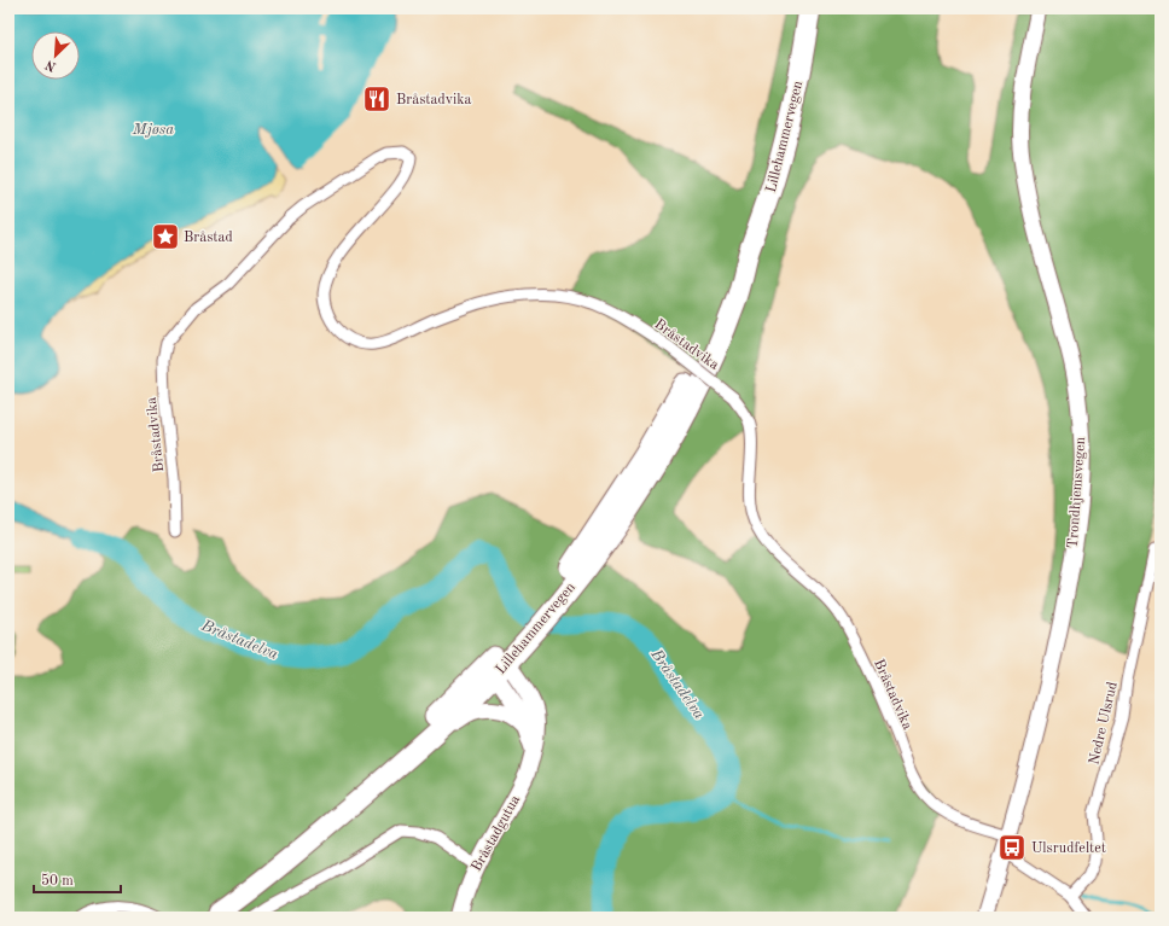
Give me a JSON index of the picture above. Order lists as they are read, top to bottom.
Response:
{
  "streets": {
    "highway": ["Lillehammervegen"],
    "main road": ["Trondhjemsvegen", "Bråstadgutua"],
    "street": ["Bråstadvika", "Nedre Ulsrud"]
  },
  "crossings": [
    ["Lillehammervegen", "Bråstadgutua"],
    ["Bråstadvika", "Trondhjemsvegen"]
  ],
  "water": ["Mjøsa", "Bråstadelva"],
  "places": {
    "restaurant": ["Bråstadvika"],
    "place": ["Bråstad"],
    "bus stop": ["Ulsrudfeltet"]
  },
  "scale_bar": "50 m",
  "north": "bottom left"
}
